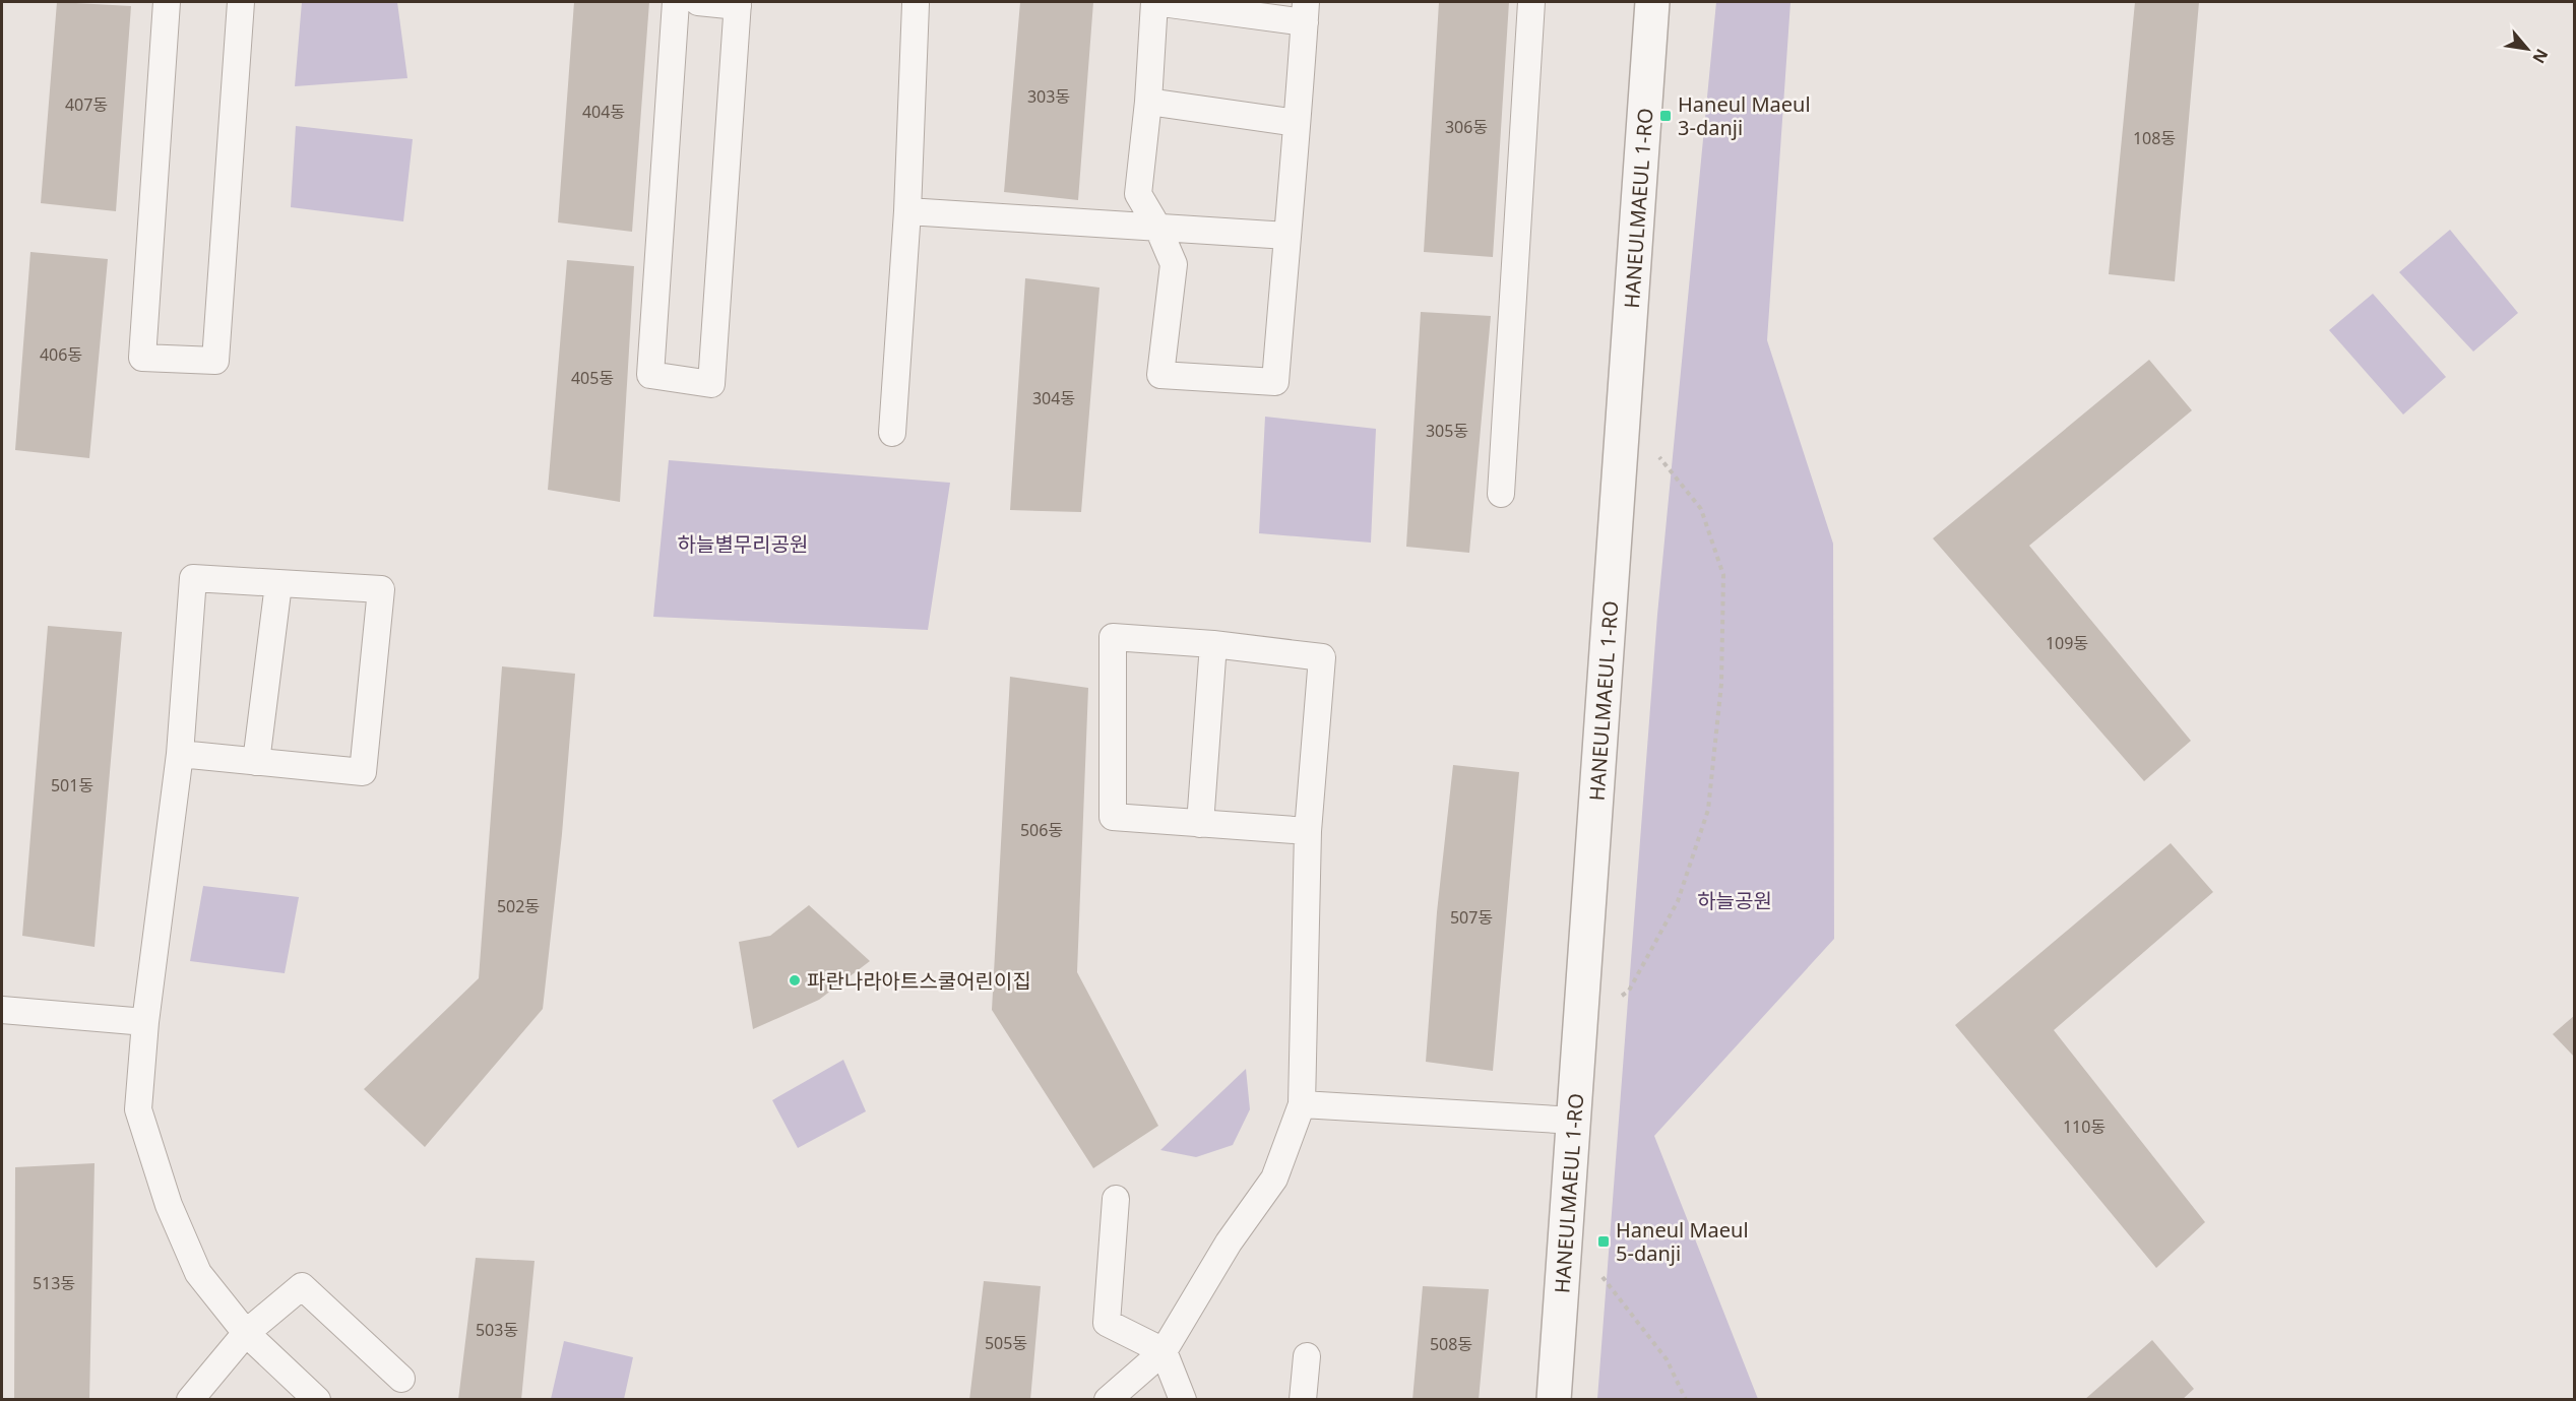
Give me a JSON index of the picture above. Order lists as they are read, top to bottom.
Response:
{
  "streets": {
    "street": ["HANEULMAEUL 1-RO"]
  },
  "parks": ["하늘별무리공원", "하늘공원"],
  "places": {
    "transit": ["Haneul Maeul 3-danji", "Haneul Maeul 5-danji"],
    "other": ["파란나라아트스쿨어린이집"]
  },
  "house_numbers": [
    "303동",
    "407동",
    "404동",
    "306동",
    "108동",
    "406동",
    "405동",
    "304동",
    "305동",
    "109동",
    "501동",
    "506동",
    "502동",
    "507동",
    "110동",
    "513동",
    "503동",
    "505동",
    "508동"
  ],
  "north": "bottom right"
}
